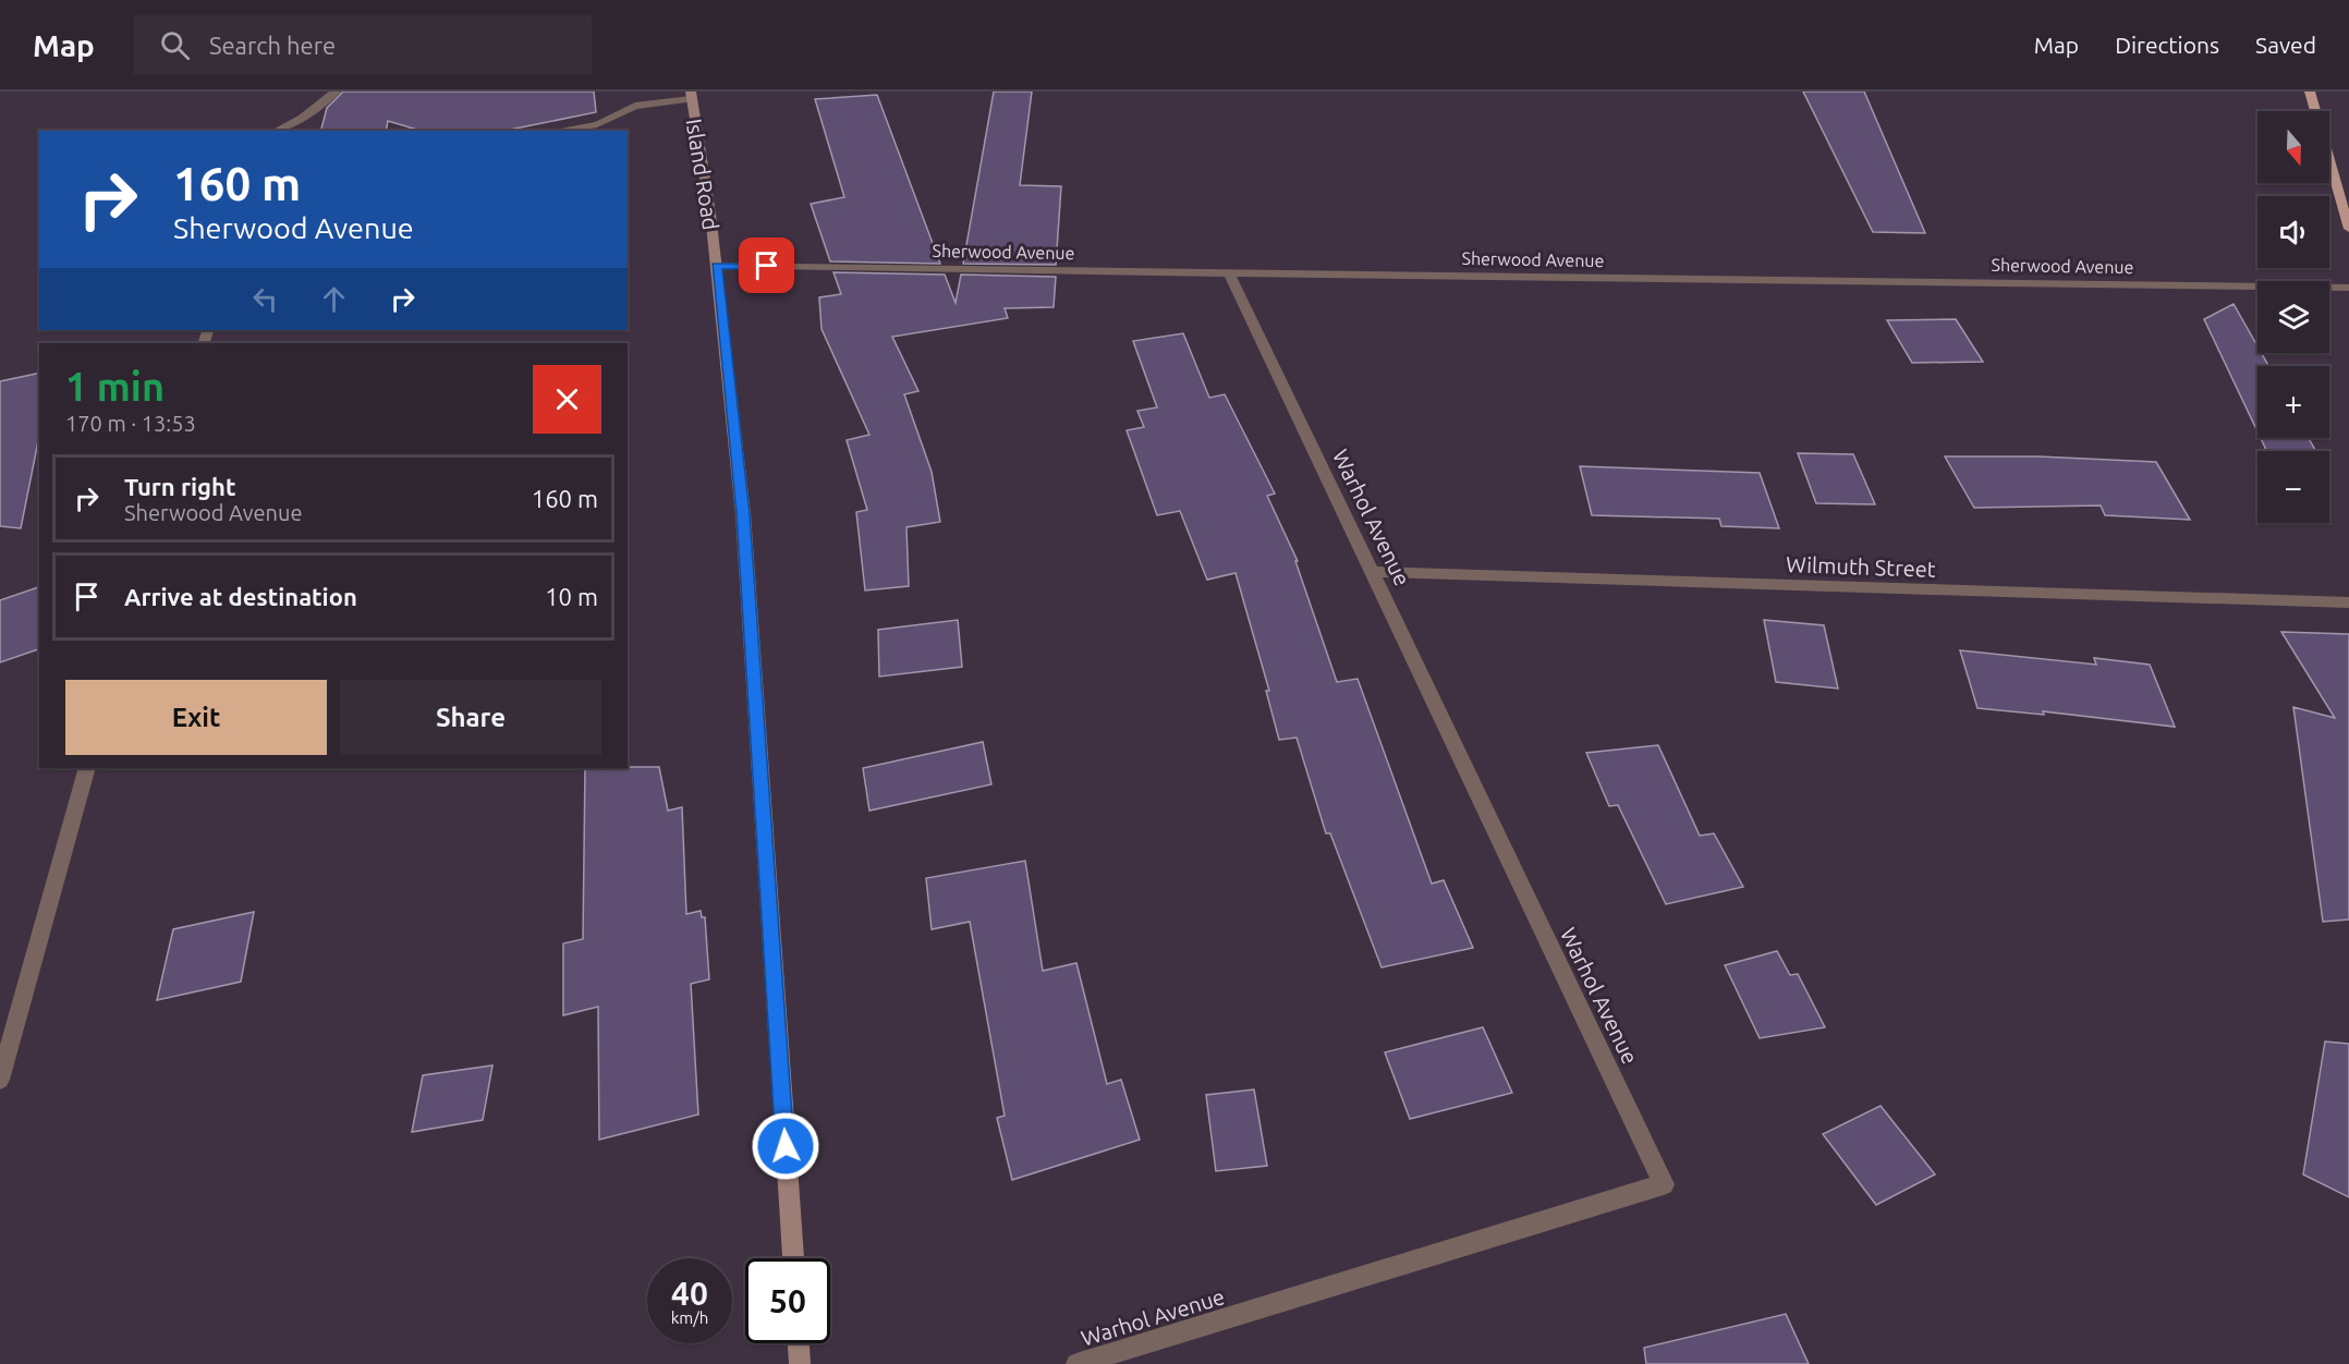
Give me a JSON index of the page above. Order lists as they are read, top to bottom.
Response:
{
  "streets": {
    "main road": ["Island Road"],
    "street": ["Sherwood Avenue", "Warhol Avenue", "Wilmuth Street"]
  },
  "crossings": [
    ["Island Road", "Sherwood Avenue"],
    ["Sherwood Avenue", "Warhol Avenue"],
    ["Warhol Avenue", "Wilmuth Street"]
  ],
  "north": "bottom",
  "page": {
    "header": "Map",
    "search": "Search here",
    "nav": ["Map", "Directions", "Saved"],
    "map_buttons": ["+", "−"],
    "turn": ["160 m", "Sherwood Avenue"],
    "heading": ["1 min", "170 m · 13:53"],
    "list": [
      {
        "name": "Turn right",
        "note": "Sherwood Avenue",
        "value": "160 m"
      },
      {
        "name": "Arrive at destination",
        "value": "10 m"
      }
    ],
    "buttons": ["Exit", "Share"],
    "speed": "40 km/h",
    "limit": "50"
  }
}
